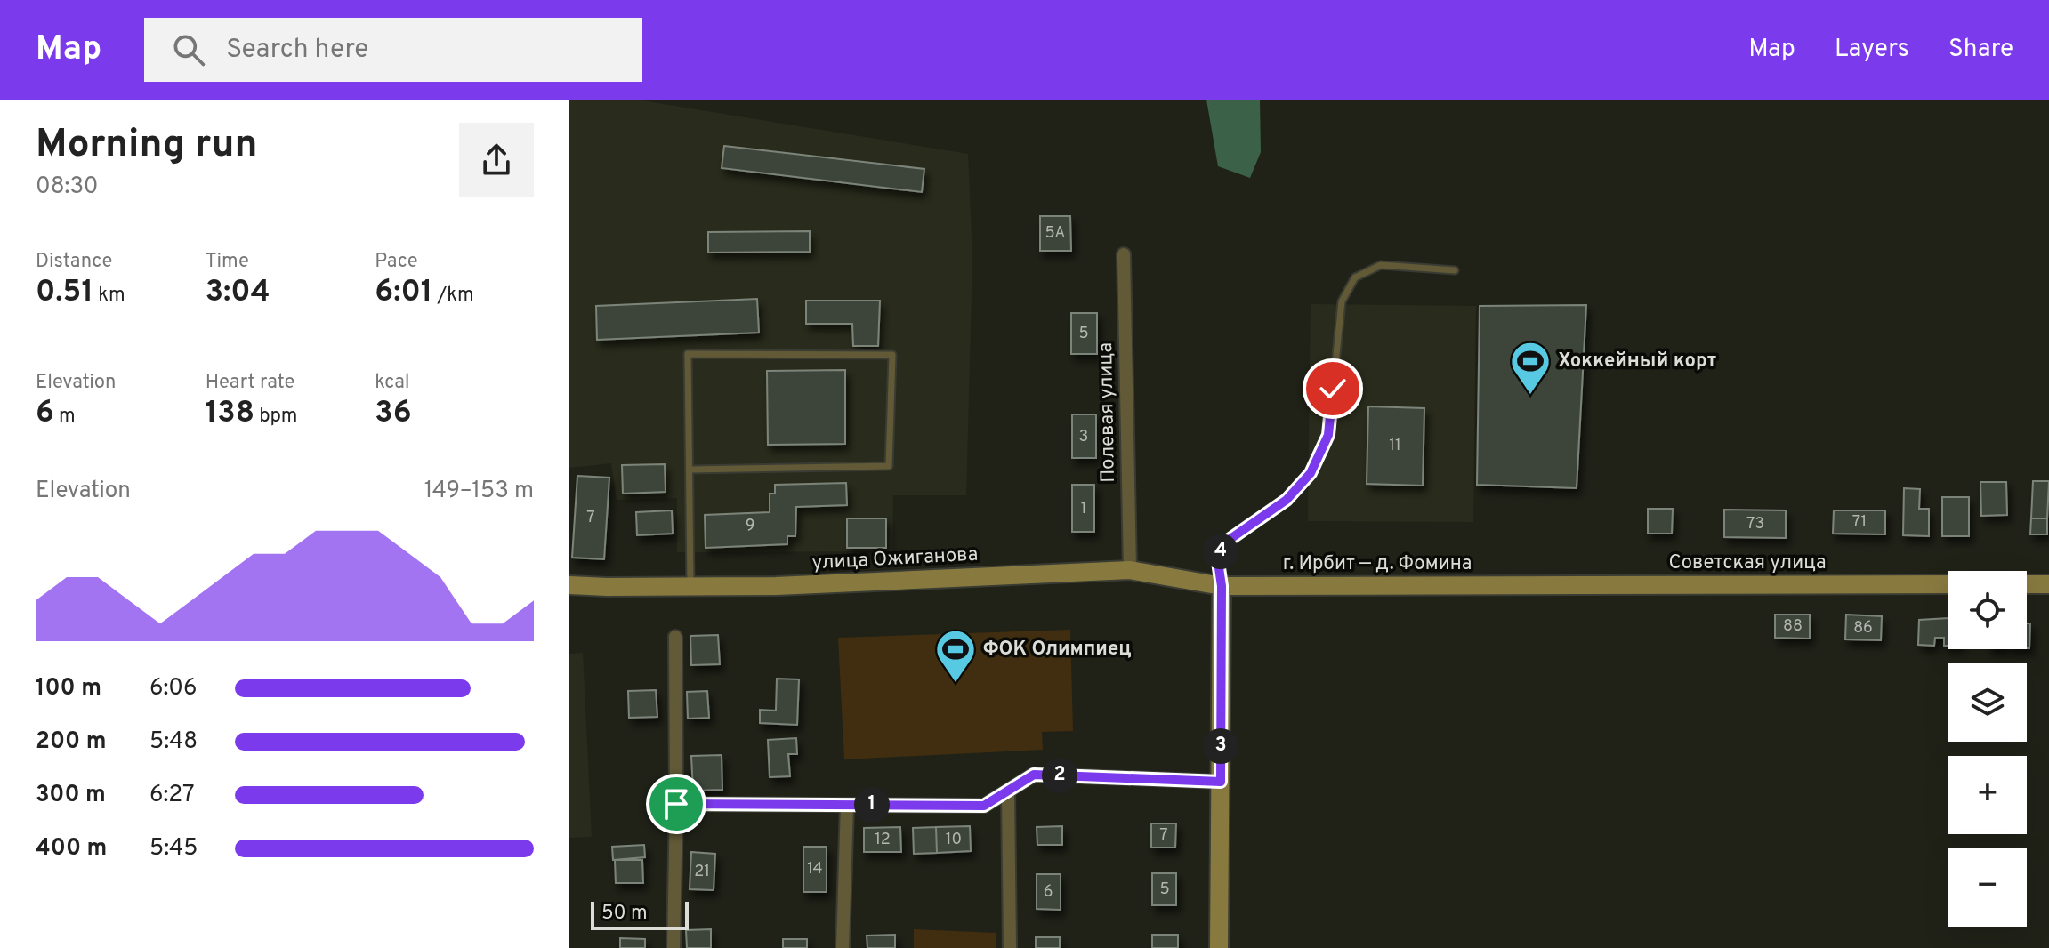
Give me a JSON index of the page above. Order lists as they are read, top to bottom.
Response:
{
  "streets": {
    "street": [
      "Полевая улица",
      "улица Ожиганова",
      "Советская улица",
      "г. Ирбит — д. Фомина"
    ]
  },
  "crossings": [
    ["Полевая улица", "улица Ожиганова"],
    ["улица Ожиганова", "г. Ирбит — д. Фомина"],
    ["Советская улица", "г. Ирбит — д. Фомина"]
  ],
  "places": {
    "sports": ["Хоккейный корт", "ФОК Олимпиец"]
  },
  "house_numbers": [
    "5А",
    "5",
    "3",
    "11",
    "1",
    "7",
    "71",
    "73",
    "9",
    "88",
    "86",
    "7",
    "12",
    "10",
    "14",
    "21",
    "5",
    "6"
  ],
  "scale_bar": "50 m",
  "page": {
    "header": "Map",
    "search": "Search here",
    "nav": ["Map", "Layers", "Share"],
    "heading": ["Morning run", "08:30"],
    "stats": [
      ["Distance", "0.51 km"],
      ["Time", "3:04"],
      ["Pace", "6:01 /km"],
      ["Elevation", "6 m"],
      ["Heart rate", "138 bpm"],
      ["kcal", "36"]
    ],
    "chart": ["Elevation", "149–153 m"],
    "pins": [
      "4",
      "3",
      "2",
      "1"
    ],
    "map_buttons": ["+", "−"],
    "list": [
      {
        "name": "100 m",
        "note": "6:06"
      },
      {
        "name": "200 m",
        "note": "5:48"
      },
      {
        "name": "300 m",
        "note": "6:27"
      },
      {
        "name": "400 m",
        "note": "5:45"
      }
    ],
    "scale": "50 m"
  }
}
